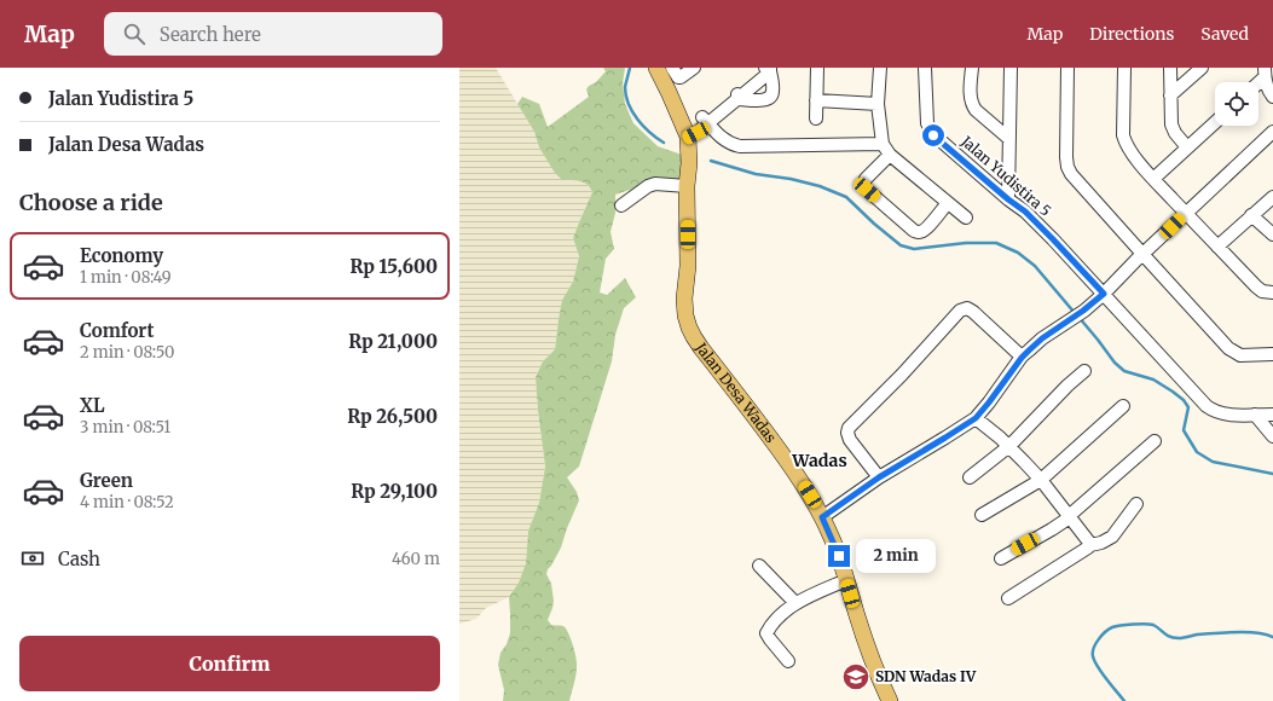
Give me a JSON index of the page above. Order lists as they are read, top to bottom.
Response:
{
  "streets": {
    "main road": ["Jalan Desa Wadas"],
    "street": ["Jalan Yudistira 5"]
  },
  "districts": ["Wadas"],
  "places": {
    "school or university": ["SDN Wadas IV"]
  },
  "page": {
    "header": "Map",
    "search": "Search here",
    "nav": ["Map", "Directions", "Saved"],
    "banner": ["Jalan Yudistira 5", "Jalan Desa Wadas"],
    "heading": "Choose a ride",
    "list": [
      {
        "name": "Economy",
        "note": "1 min · 08:49",
        "value": "Rp 15,600"
      },
      {
        "name": "Comfort",
        "note": "2 min · 08:50",
        "value": "Rp 21,000"
      },
      {
        "name": "XL",
        "note": "3 min · 08:51",
        "value": "Rp 26,500"
      },
      {
        "name": "Green",
        "note": "4 min · 08:52",
        "value": "Rp 29,100"
      }
    ],
    "pay": ["Cash", "460 m"],
    "bubble": "2 min",
    "buttons": "Confirm"
  }
}
